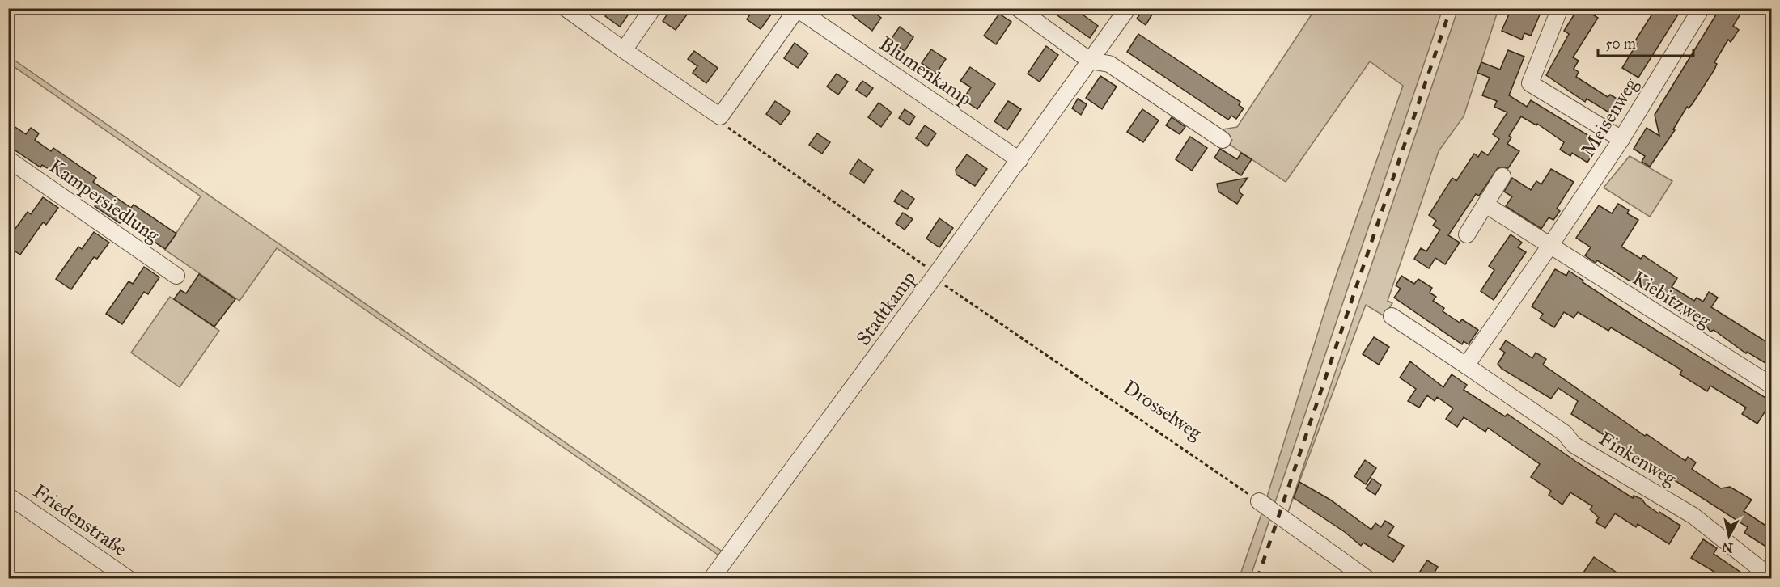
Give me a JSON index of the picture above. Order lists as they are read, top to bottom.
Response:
{
  "streets": {
    "street": [
      "Blumenkamp",
      "Meisenweg",
      "Kampersiedlung",
      "Kiebitzweg",
      "Stadtkamp",
      "Finkenweg",
      "Friedenstraße"
    ],
    "path": ["Drosselweg"]
  },
  "crossings": [
    ["Blumenkamp", "Stadtkamp"],
    ["Meisenweg", "Kiebitzweg"],
    ["Meisenweg", "Finkenweg"],
    ["Stadtkamp", "Drosselweg"]
  ],
  "scale_bar": "50 m",
  "north": "bottom"
}
